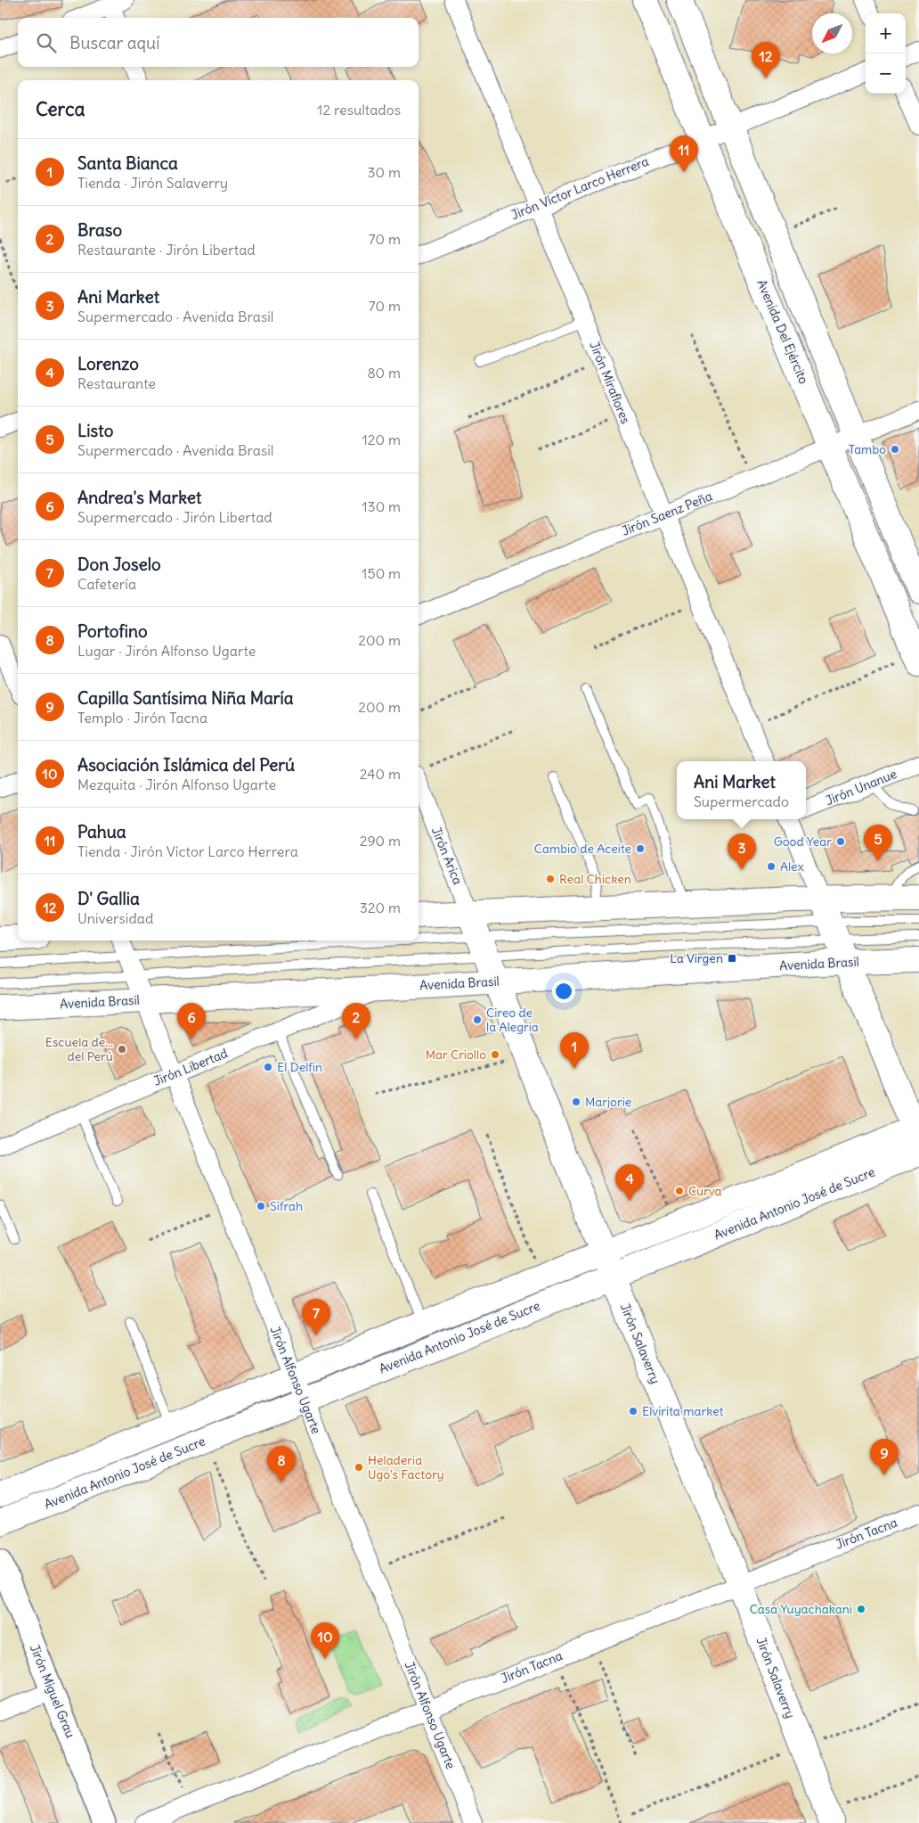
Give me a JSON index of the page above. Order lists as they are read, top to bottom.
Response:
{
  "streets": {
    "main road": [
      "Avenida Del Ejército",
      "Avenida Brasil",
      "Avenida Antonio José de Sucre",
      "Jirón Salaverry"
    ],
    "street": [
      "Jirón Víctor Larco Herrera",
      "Jirón Miraflores",
      "Jirón Saenz Peña",
      "Jirón Unanue",
      "Jirón Arica",
      "Jirón Libertad",
      "Jirón Alfonso Ugarte",
      "Jirón Tacna",
      "Jirón Miguel Grau"
    ]
  },
  "crossings": [
    ["Jirón Víctor Larco Herrera", "Avenida Del Ejército"],
    ["Jirón Víctor Larco Herrera", "Jirón Miraflores"],
    ["Avenida Del Ejército", "Jirón Saenz Peña"],
    ["Jirón Miraflores", "Jirón Saenz Peña"],
    ["Jirón Arica", "Jirón Salaverry"],
    ["Avenida Brasil", "Jirón Libertad"],
    ["Avenida Brasil", "Jirón Salaverry"],
    ["Avenida Brasil", "Jirón Alfonso Ugarte"],
    ["Jirón Libertad", "Jirón Alfonso Ugarte"],
    ["Avenida Antonio José de Sucre", "Jirón Salaverry"],
    ["Avenida Antonio José de Sucre", "Jirón Alfonso Ugarte"],
    ["Jirón Salaverry", "Jirón Tacna"],
    ["Jirón Alfonso Ugarte", "Jirón Tacna"]
  ],
  "places": {
    "other": [
      "Tambo",
      "Good Year",
      "Cambio de Aceite",
      "Alex",
      "Real Chicken",
      "Cireo de la Alegria",
      "Escuela de... del Perú",
      "Mar Criollo",
      "El Delfin",
      "Marjorie",
      "Curva",
      "Sifrah",
      "Elvirita market",
      "Heladeria Ugo's Factory",
      "Casa Yuyachakani"
    ],
    "transit": ["La Virgen"]
  },
  "north": "bottom left",
  "page": {
    "map_buttons": ["+", "−"],
    "search": "Buscar aquí",
    "pins": [
      "12",
      "11",
      "5",
      "3",
      "2",
      "6",
      "1",
      "4",
      "7",
      "9",
      "8",
      "10"
    ],
    "heading": ["Cerca", "12 resultados"],
    "list": [
      {
        "mark": "1",
        "name": "Santa Bianca",
        "note": "Tienda · Jirón Salaverry",
        "value": "30 m"
      },
      {
        "mark": "2",
        "name": "Braso",
        "note": "Restaurante · Jirón Libertad",
        "value": "70 m"
      },
      {
        "mark": "3",
        "name": "Ani Market",
        "note": "Supermercado · Avenida Brasil",
        "value": "70 m"
      },
      {
        "mark": "4",
        "name": "Lorenzo",
        "note": "Restaurante",
        "value": "80 m"
      },
      {
        "mark": "5",
        "name": "Listo",
        "note": "Supermercado · Avenida Brasil",
        "value": "120 m"
      },
      {
        "mark": "6",
        "name": "Andrea's Market",
        "note": "Supermercado · Jirón Libertad",
        "value": "130 m"
      },
      {
        "mark": "7",
        "name": "Don Joselo",
        "note": "Cafetería",
        "value": "150 m"
      },
      {
        "mark": "8",
        "name": "Portofino",
        "note": "Lugar · Jirón Alfonso Ugarte",
        "value": "200 m"
      },
      {
        "mark": "9",
        "name": "Capilla Santísima Niña María",
        "note": "Templo · Jirón Tacna",
        "value": "200 m"
      },
      {
        "mark": "10",
        "name": "Asociación Islámica del Perú",
        "note": "Mezquita · Jirón Alfonso Ugarte",
        "value": "240 m"
      },
      {
        "mark": "11",
        "name": "Pahua",
        "note": "Tienda · Jirón Víctor Larco Herrera",
        "value": "290 m"
      },
      {
        "mark": "12",
        "name": "D' Gallia",
        "note": "Universidad",
        "value": "320 m"
      }
    ],
    "popup": ["Ani Market", "Supermercado"]
  }
}
